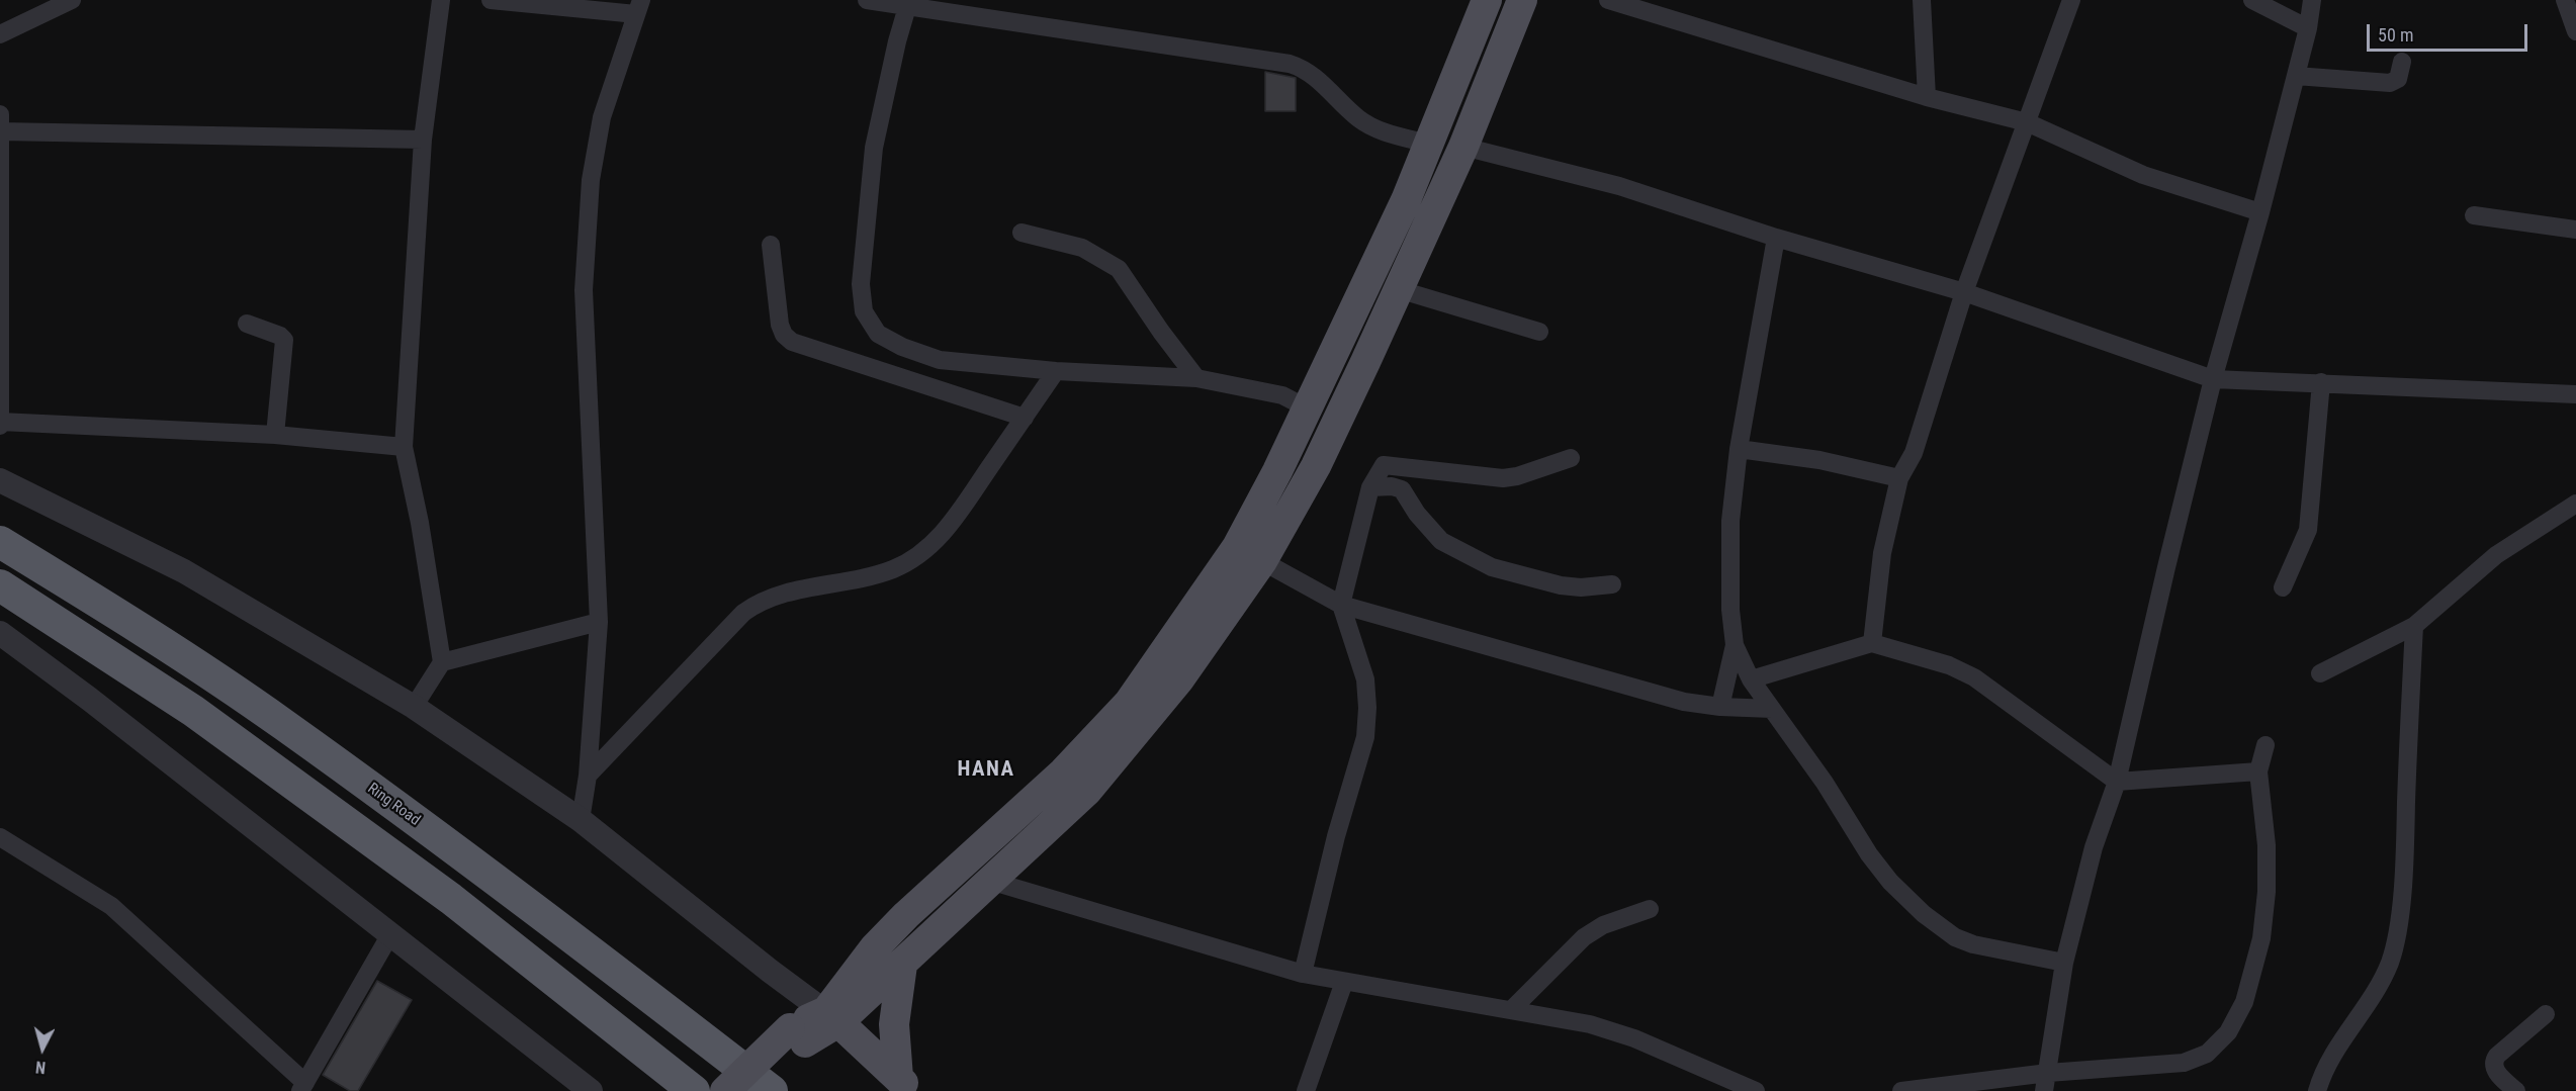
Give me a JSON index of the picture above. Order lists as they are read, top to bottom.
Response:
{
  "streets": {
    "highway": ["Ring Road"]
  },
  "districts": ["HANA"],
  "scale_bar": "50 m",
  "north": "bottom"
}
